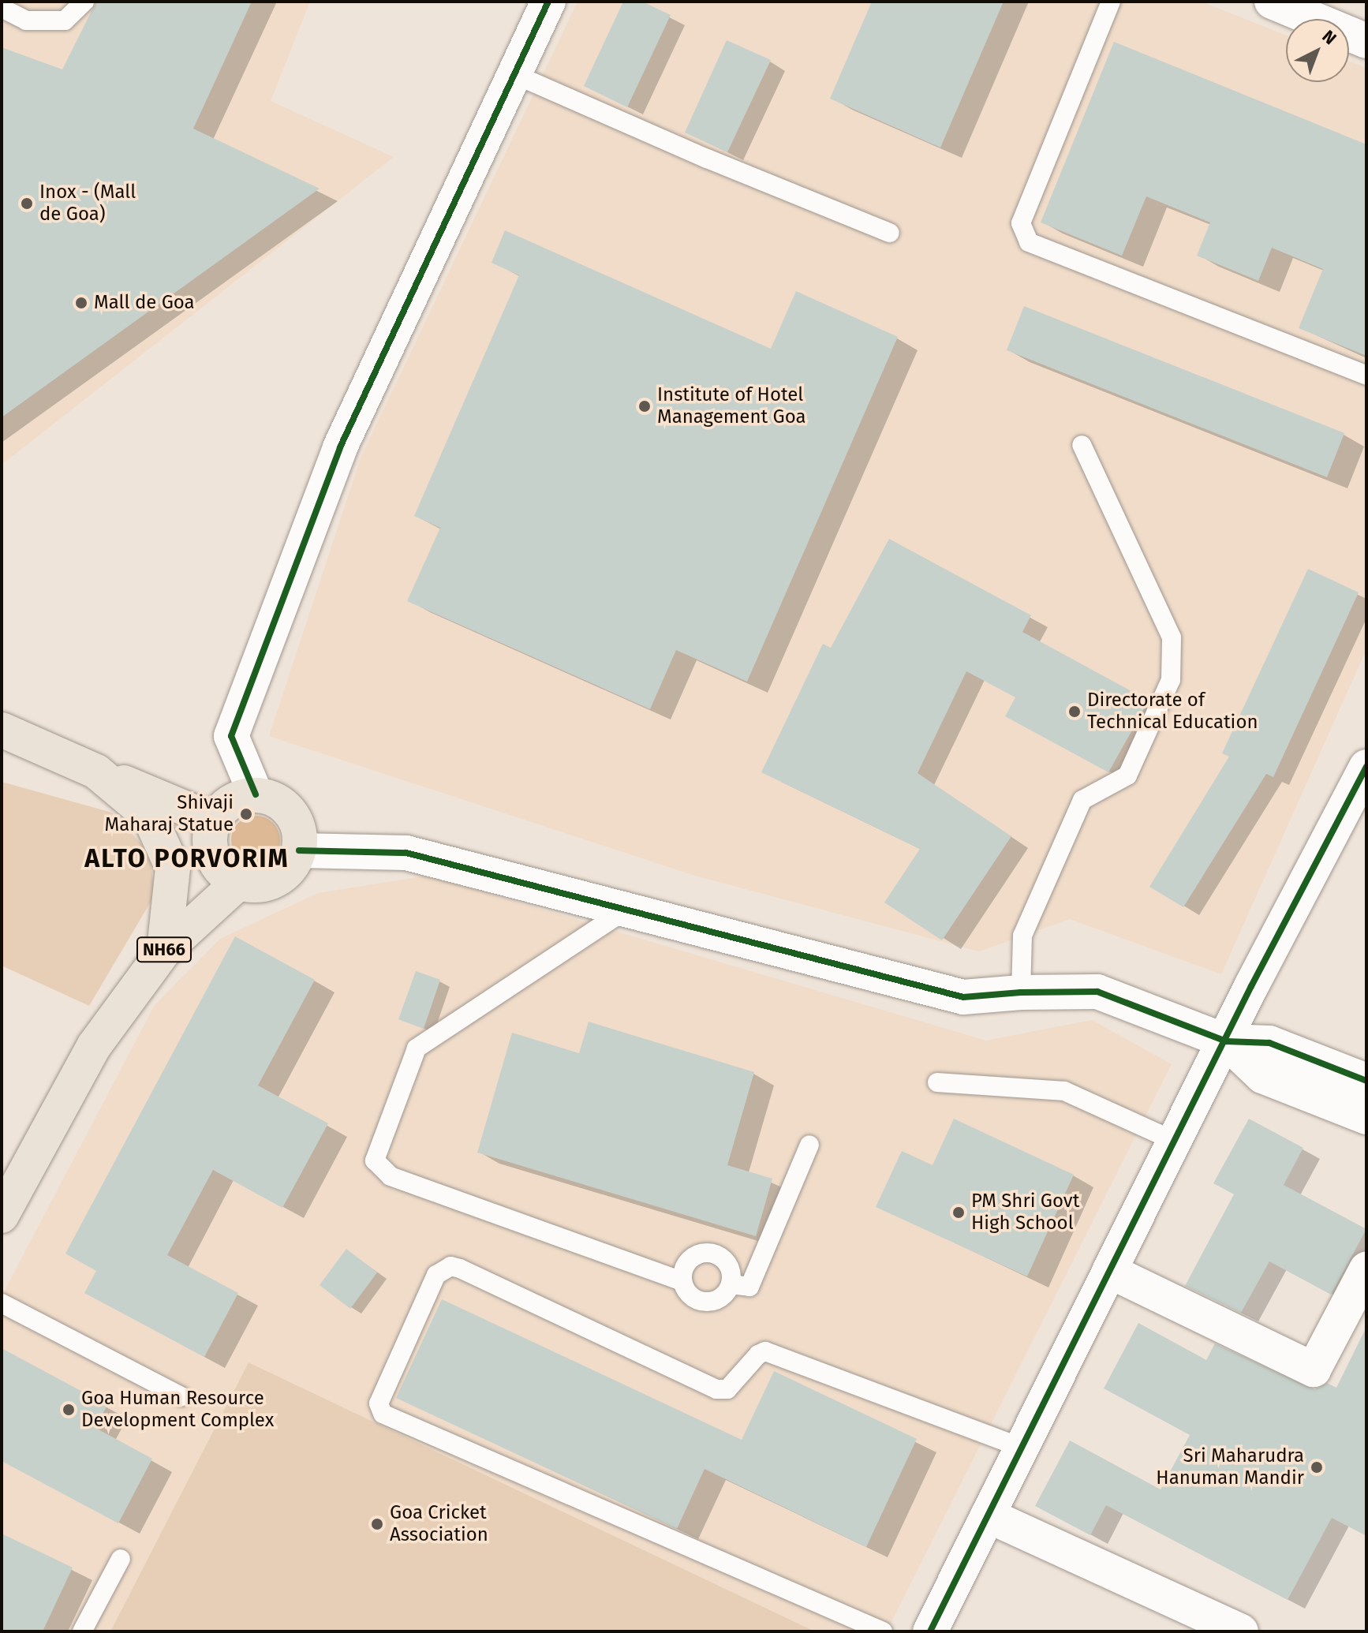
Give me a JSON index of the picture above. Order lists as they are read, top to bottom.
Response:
{
  "streets": {
    "main road": ["NH66"]
  },
  "districts": ["ALTO PORVORIM"],
  "places": [
    "Inox - (Mall de Goa)",
    "Mall de Goa",
    "Institute of Hotel Management Goa",
    "Directorate of Technical Education",
    "Shivaji Maharaj Statue",
    "PM Shri Govt High School",
    "Goa Human Resource Development Complex",
    "Sri Maharudra Hanuman Mandir",
    "Goa Cricket Association"
  ],
  "north": "top right"
}
